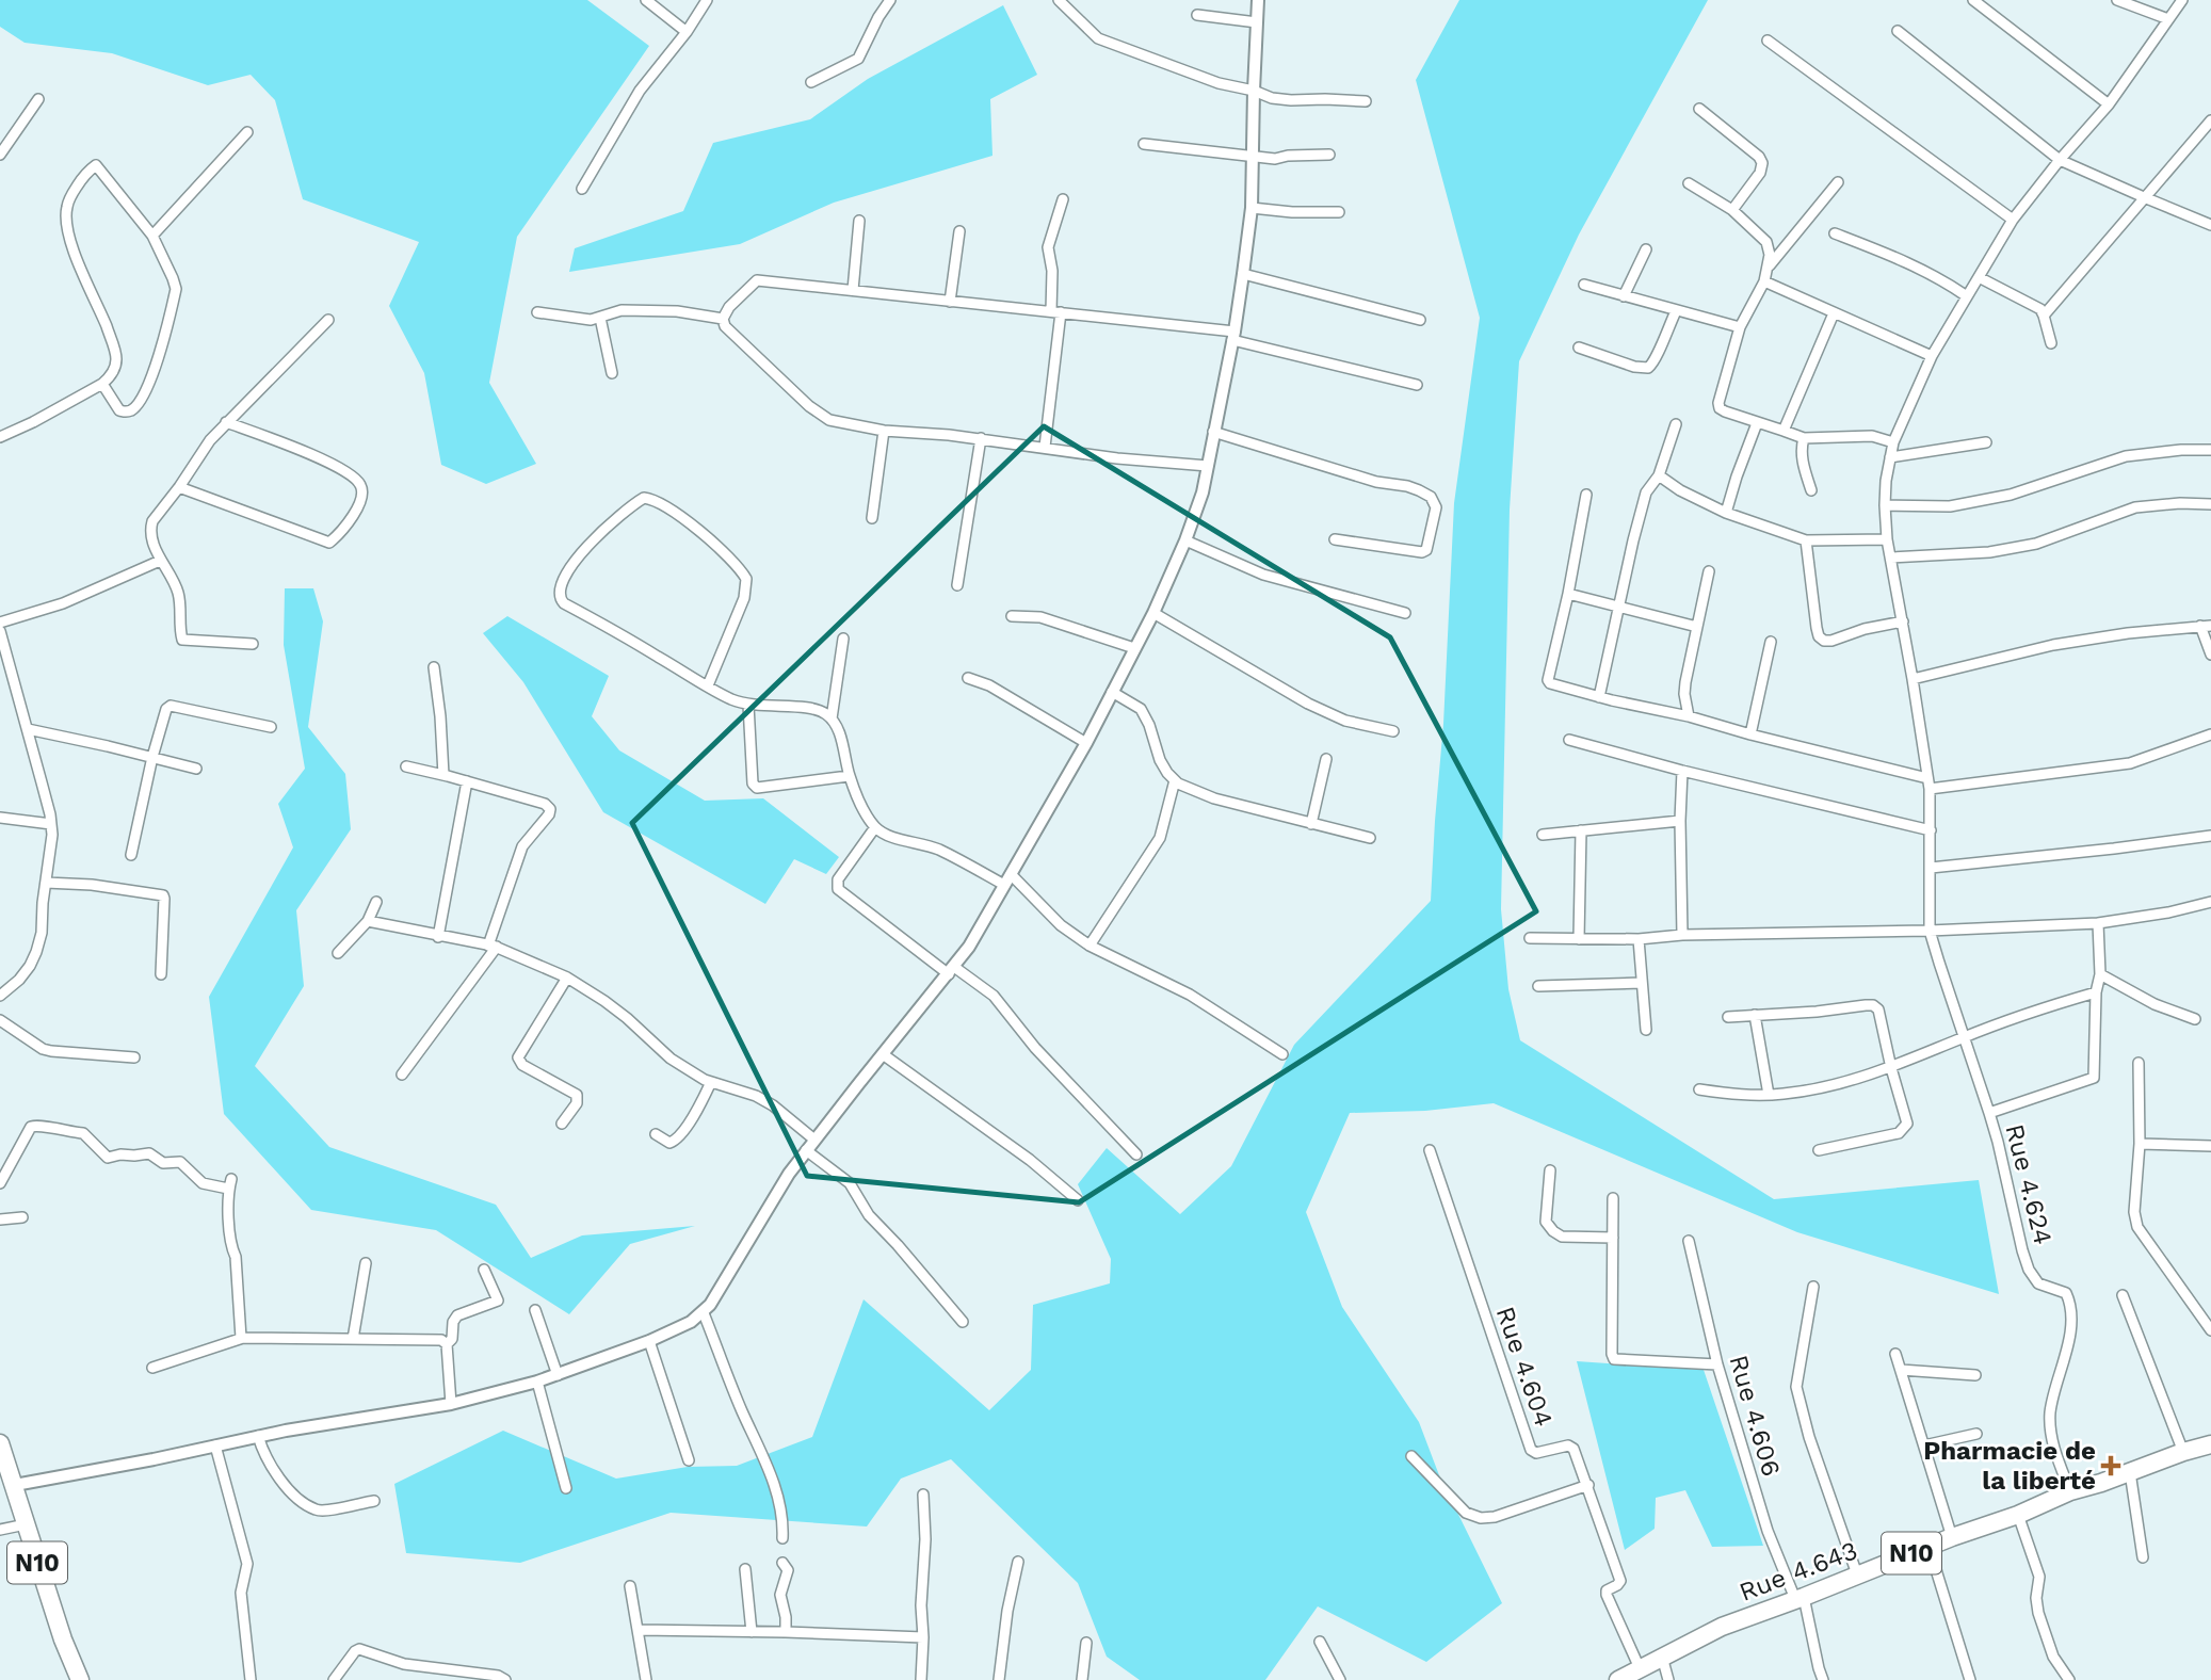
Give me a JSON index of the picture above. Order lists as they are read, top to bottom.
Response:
{
  "streets": {
    "highway": ["N10", "Rue 4.643"],
    "street": ["Rue 4.624", "Rue 4.604", "Rue 4.606"]
  },
  "crossings": [
    ["Rue 4.624", "Rue 4.643"],
    ["Rue 4.604", "Rue 4.643"],
    ["Rue 4.606", "Rue 4.643"]
  ],
  "places": {
    "health": ["Pharmacie de la liberté"]
  }
}
